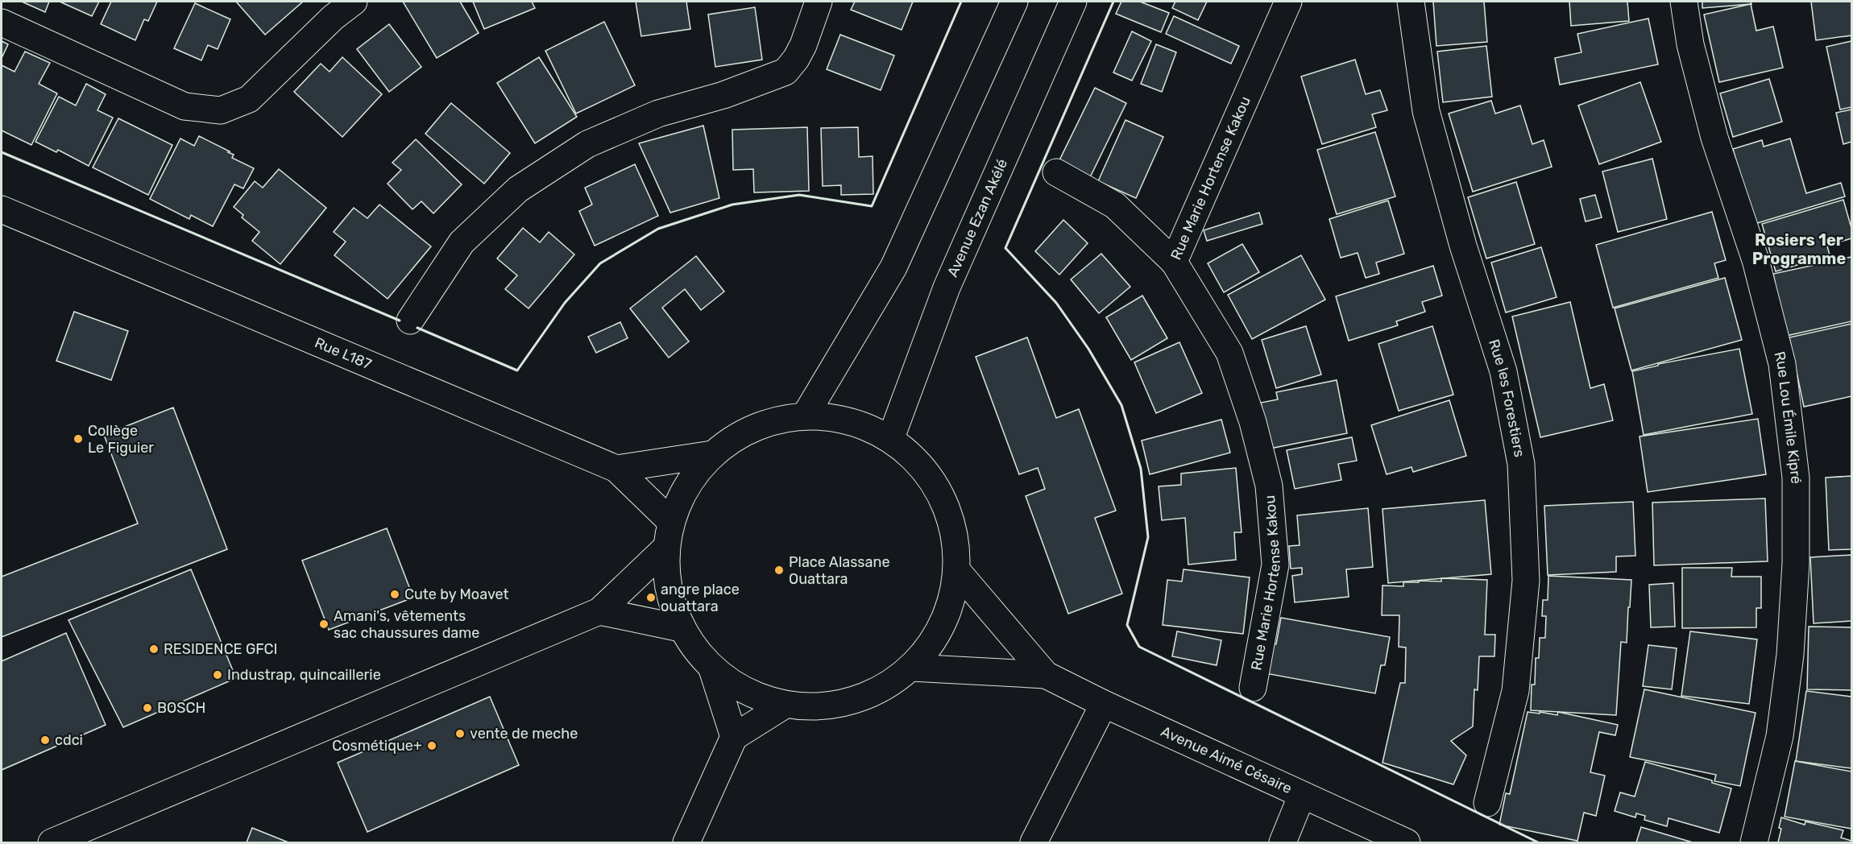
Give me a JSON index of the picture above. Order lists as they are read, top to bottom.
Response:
{
  "streets": {
    "street": [
      "Rue Marie Hortense Kakou",
      "Avenue Ezan Akélé",
      "Rue L187",
      "Rue les Forestiers",
      "Rue Lou Émile Kipré",
      "Avenue Aimé Césaire"
    ]
  },
  "districts": ["Rosiers 1er Programme"],
  "places": [
    "Collège Le Figuier",
    "Place Alassane Ouattara",
    "Cute by Moavet",
    "angre place ouattara",
    "Amani's, vêtements sac chaussures dame",
    "RESIDENCE GFCI",
    "Industrap, quincaillerie",
    "BOSCH",
    "vente de meche",
    "cdci",
    "Cosmétique+"
  ]
}
